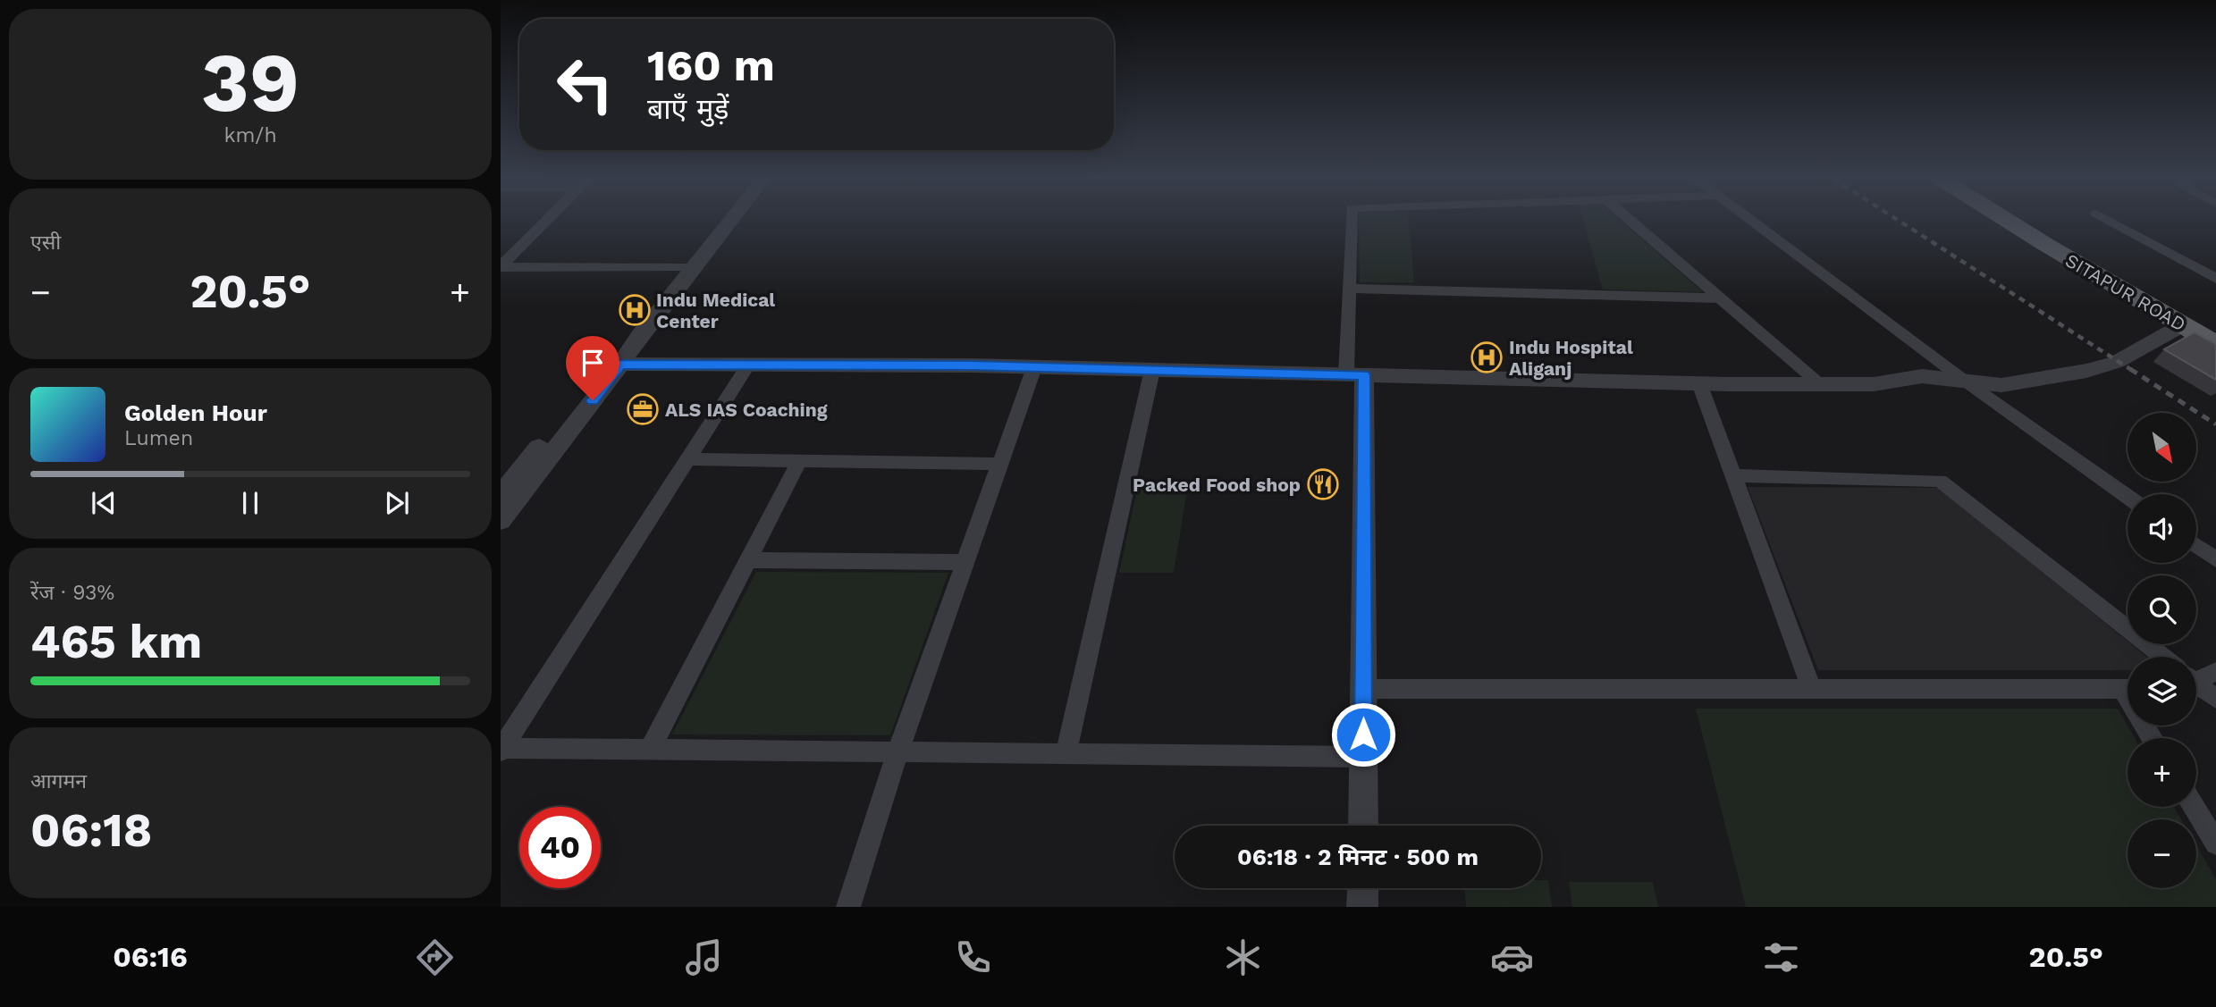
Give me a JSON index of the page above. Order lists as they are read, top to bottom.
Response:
{
  "streets": {
    "main road": ["SITAPUR ROAD"]
  },
  "places": {
    "hospital": ["Indu Medical Center", "Indu Hospital Aliganj"],
    "office": ["ALS IAS Coaching"],
    "restaurant": ["Packed Food shop"]
  },
  "north": "bottom right",
  "page": {
    "tile": [
      ["39", "km/h"],
      "एसी",
      ["रेंज · 93%", "465 km"],
      ["आगमन", "06:18"]
    ],
    "turn": ["160 m", "बाएँ मुड़ें"],
    "heat": ["−", "20.5°", "+"],
    "song": ["Golden Hour", "Lumen"],
    "map_buttons": ["+", "−"],
    "limit": "40",
    "trip": "06:18 · 2 मिनट · 500 m",
    "tabs": ["06:16", "20.5°"]
  }
}
